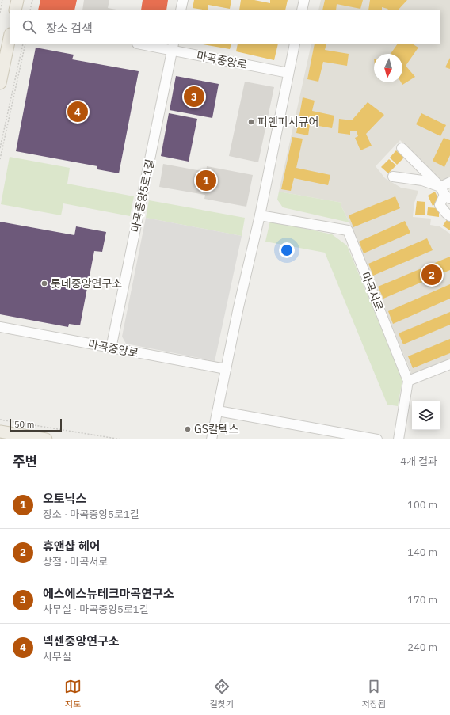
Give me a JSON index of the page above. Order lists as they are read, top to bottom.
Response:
{
  "streets": {
    "street": ["마곡중앙로", "마곡중앙5로1길", "마곡서로"]
  },
  "crossings": [
    ["마곡중앙로", "마곡중앙5로1길"]
  ],
  "places": ["피앤피시큐어", "롯데중앙연구소", "GS칼텍스"],
  "scale_bar": "50 m",
  "north": "bottom",
  "page": {
    "search": "장소 검색",
    "pins": [
      "3",
      "4",
      "1",
      "2"
    ],
    "scale": "50 m",
    "heading": ["주변", "4개 결과"],
    "list": [
      {
        "mark": "1",
        "name": "오토닉스",
        "note": "장소 · 마곡중앙5로1길",
        "value": "100 m"
      },
      {
        "mark": "2",
        "name": "휴앤샵 헤어",
        "note": "상점 · 마곡서로",
        "value": "140 m"
      },
      {
        "mark": "3",
        "name": "에스에스뉴테크마곡연구소",
        "note": "사무실 · 마곡중앙5로1길",
        "value": "170 m"
      },
      {
        "mark": "4",
        "name": "넥센중앙연구소",
        "note": "사무실",
        "value": "240 m"
      }
    ],
    "nav": ["지도", "길찾기", "저장됨"]
  }
}
